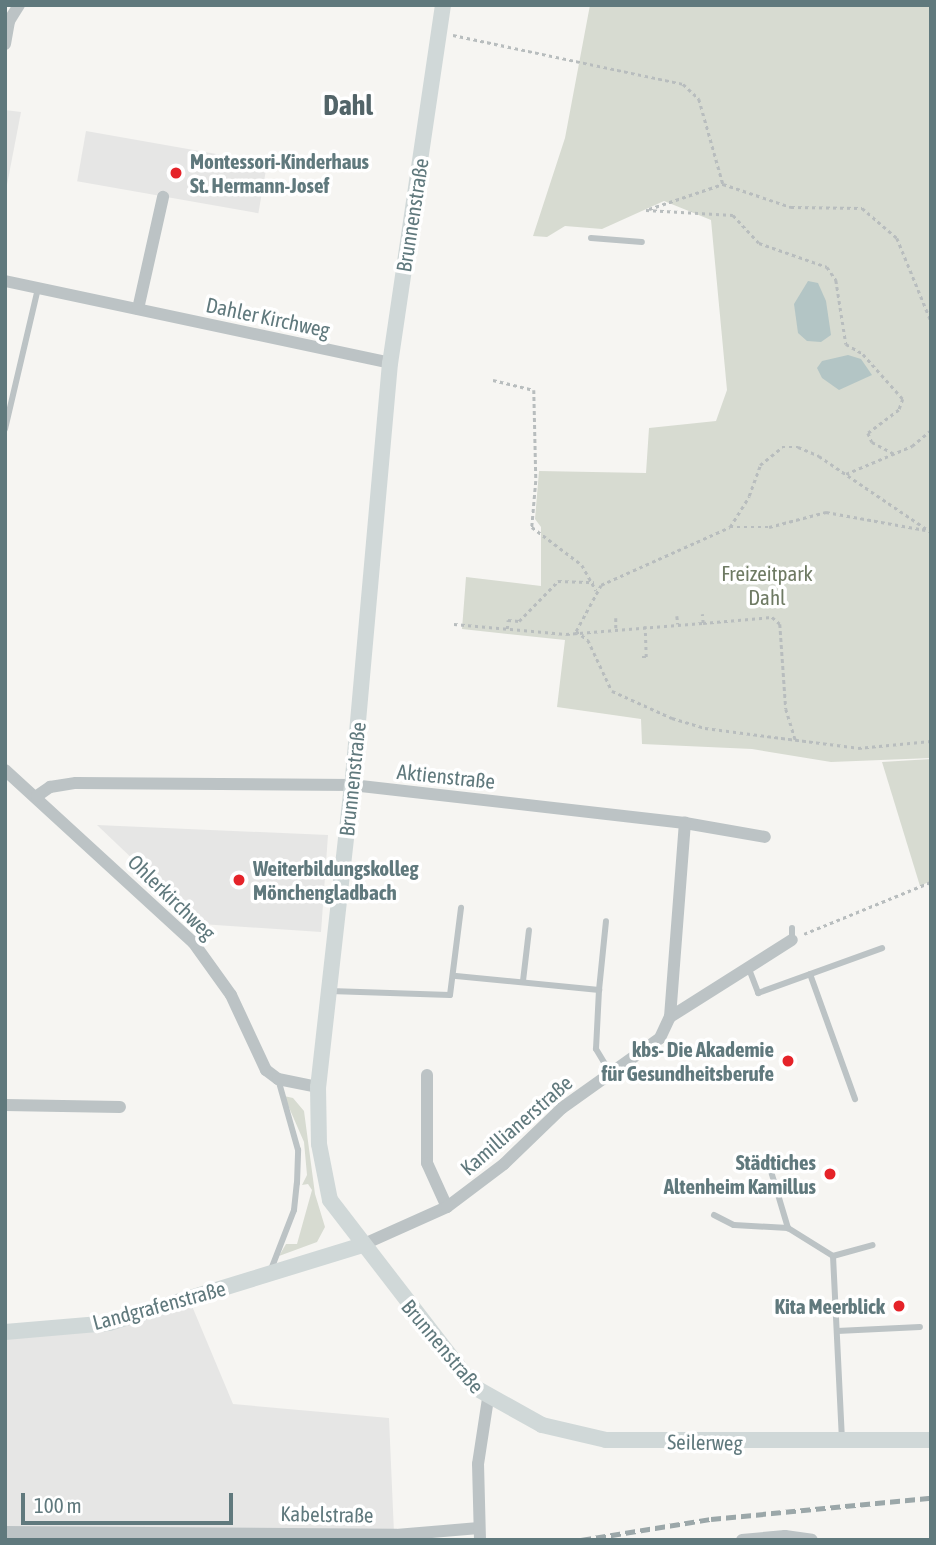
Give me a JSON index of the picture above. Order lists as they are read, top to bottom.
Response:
{
  "streets": {
    "street": [
      "Brunnenstraße",
      "Dahler Kirchweg",
      "Aktienstraße",
      "Ohlerkirchweg",
      "Kamillianerstraße",
      "Landgrafenstraße",
      "Seilerweg",
      "Kabelstraße"
    ]
  },
  "crossings": [
    ["Brunnenstraße", "Dahler Kirchweg"],
    ["Brunnenstraße", "Aktienstraße"],
    ["Brunnenstraße", "Kamillianerstraße"],
    ["Brunnenstraße", "Landgrafenstraße"],
    ["Brunnenstraße", "Seilerweg"],
    ["Brunnenstraße", "Kabelstraße"],
    ["Aktienstraße", "Ohlerkirchweg"],
    ["Ohlerkirchweg", "Landgrafenstraße"],
    ["Kamillianerstraße", "Landgrafenstraße"]
  ],
  "districts": ["Dahl"],
  "parks": ["Freizeitpark Dahl"],
  "places": [
    "Montessori-Kinderhaus St. Hermann-Josef",
    "Weiterbildungskolleg Mönchengladbach",
    "kbs- Die Akademie für Gesundheitsberufe",
    "Städtiches Altenheim Kamillus",
    "Kita Meerblick"
  ],
  "scale_bar": "100 m"
}
